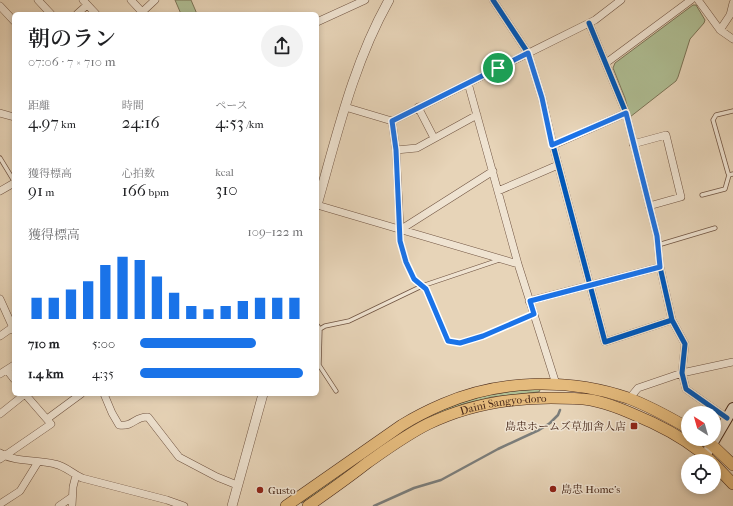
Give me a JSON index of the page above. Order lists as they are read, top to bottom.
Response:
{
  "streets": {
    "main road": ["Daini Sangyo-doro"]
  },
  "places": {
    "transit": ["島忠ホームズ草加舎人店"],
    "other": ["島忠 Home's", "Gusto"]
  },
  "north": "top left",
  "page": {
    "heading": ["朝のラン", "07:06 · 7 × 710 m"],
    "stats": [
      ["距離", "4.97 km"],
      ["時間", "24:16"],
      ["ペース", "4:53 /km"],
      ["獲得標高", "91 m"],
      ["心拍数", "166 bpm"],
      ["kcal", "310"]
    ],
    "chart": ["獲得標高", "109–122 m"],
    "list": [
      {
        "name": "710 m",
        "note": "5:00"
      },
      {
        "name": "1.4 km",
        "note": "4:35"
      }
    ]
  }
}
